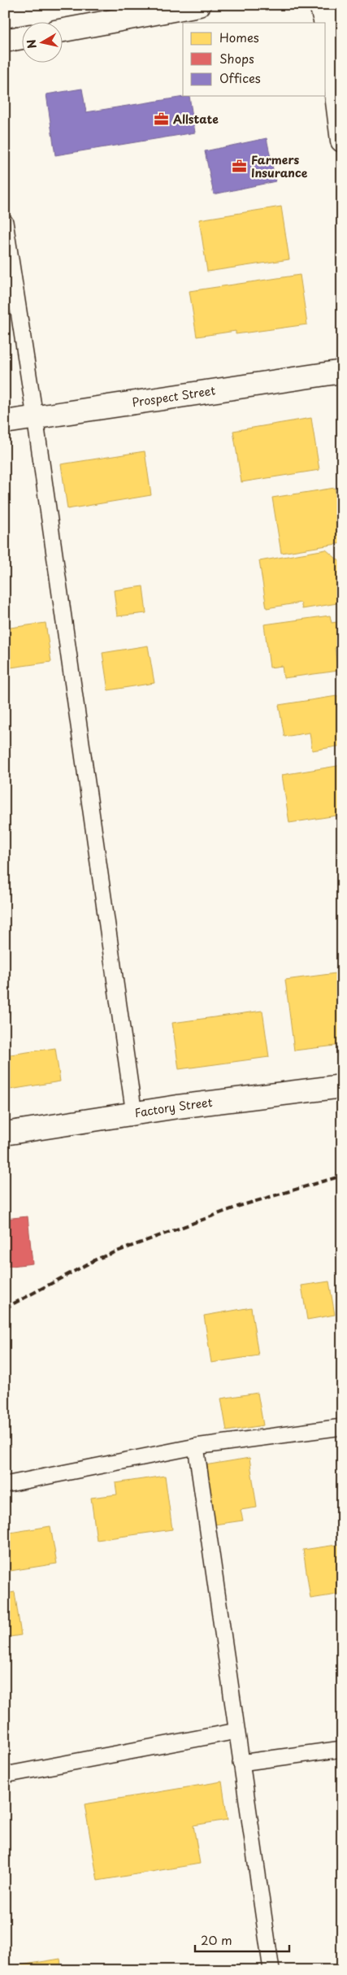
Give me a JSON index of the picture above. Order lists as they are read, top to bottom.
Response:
{
  "streets": {
    "main road": ["Prospect Street", "Factory Street"]
  },
  "places": {
    "office": ["Allstate", "Farmers Insurance"]
  },
  "legend": ["Homes", "Shops", "Offices"],
  "scale_bar": "20 m",
  "north": "left"
}
